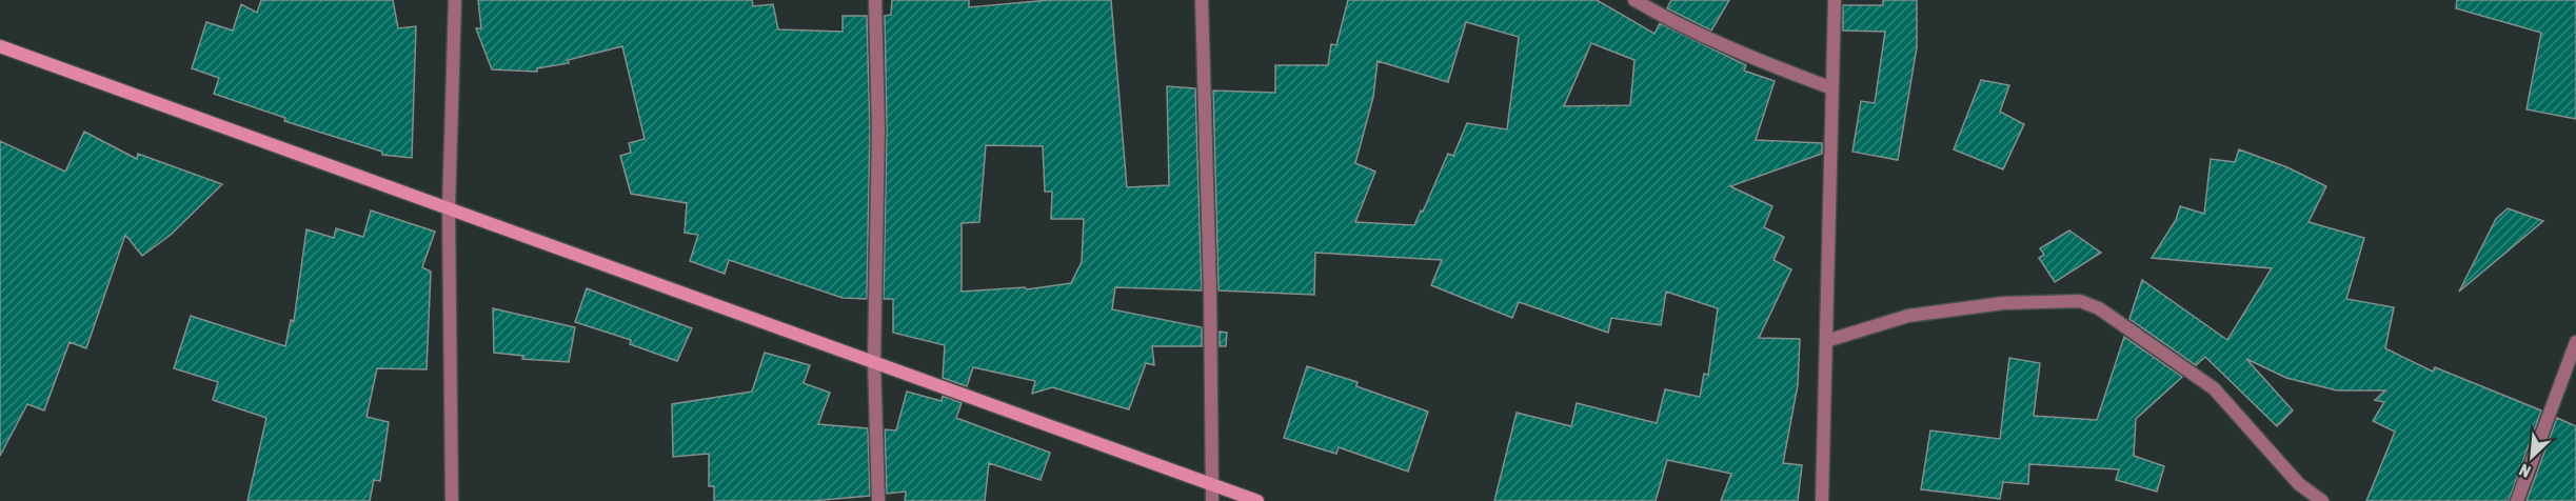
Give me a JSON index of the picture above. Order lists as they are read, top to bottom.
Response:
{
  "north": "bottom left"
}
